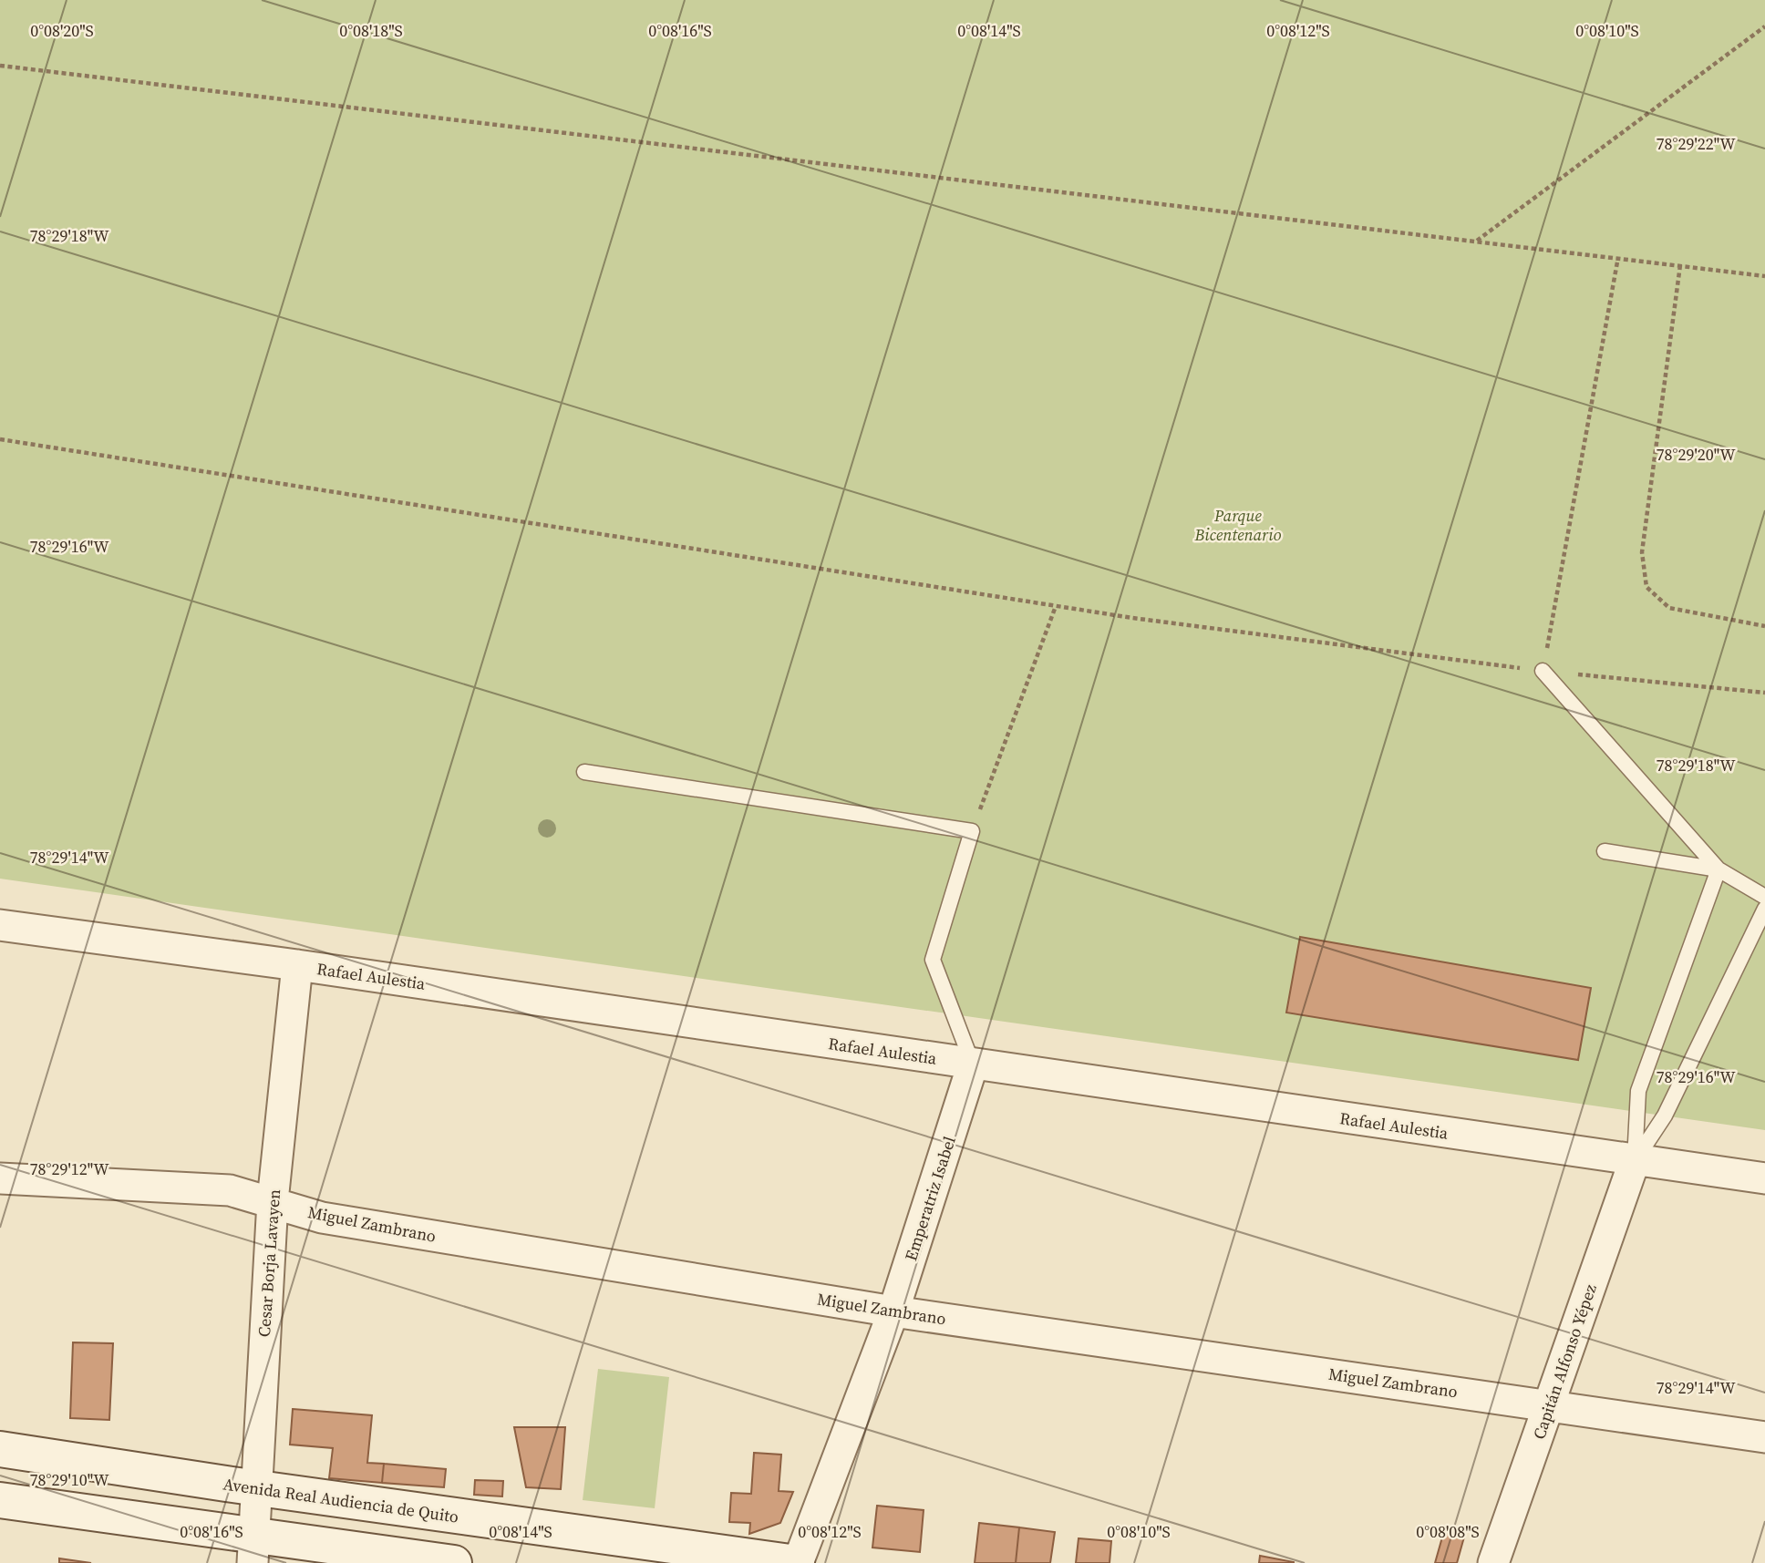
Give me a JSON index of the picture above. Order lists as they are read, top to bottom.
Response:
{
  "streets": {
    "street": [
      "Rafael Aulestia",
      "Emperatriz Isabel",
      "Miguel Zambrano",
      "Cesar Borja Lavayen",
      "Capitán Alfonso Yépez",
      "Avenida Real Audiencia de Quito"
    ]
  },
  "crossings": [
    ["Rafael Aulestia", "Emperatriz Isabel"],
    ["Rafael Aulestia", "Cesar Borja Lavayen"],
    ["Rafael Aulestia", "Capitán Alfonso Yépez"],
    ["Emperatriz Isabel", "Miguel Zambrano"],
    ["Emperatriz Isabel", "Avenida Real Audiencia de Quito"],
    ["Miguel Zambrano", "Cesar Borja Lavayen"],
    ["Miguel Zambrano", "Capitán Alfonso Yépez"],
    ["Cesar Borja Lavayen", "Avenida Real Audiencia de Quito"]
  ],
  "parks": ["Parque Bicentenario"],
  "coordinates": [
    "0°08'20\"S",
    "0°08'18\"S",
    "0°08'16\"S",
    "0°08'14\"S",
    "0°08'12\"S",
    "0°08'10\"S",
    "78°29'22\"W",
    "78°29'18\"W",
    "78°29'20\"W",
    "78°29'16\"W",
    "78°29'14\"W",
    "78°29'12\"W",
    "78°29'10\"W",
    "0°08'08\"S"
  ]
}
